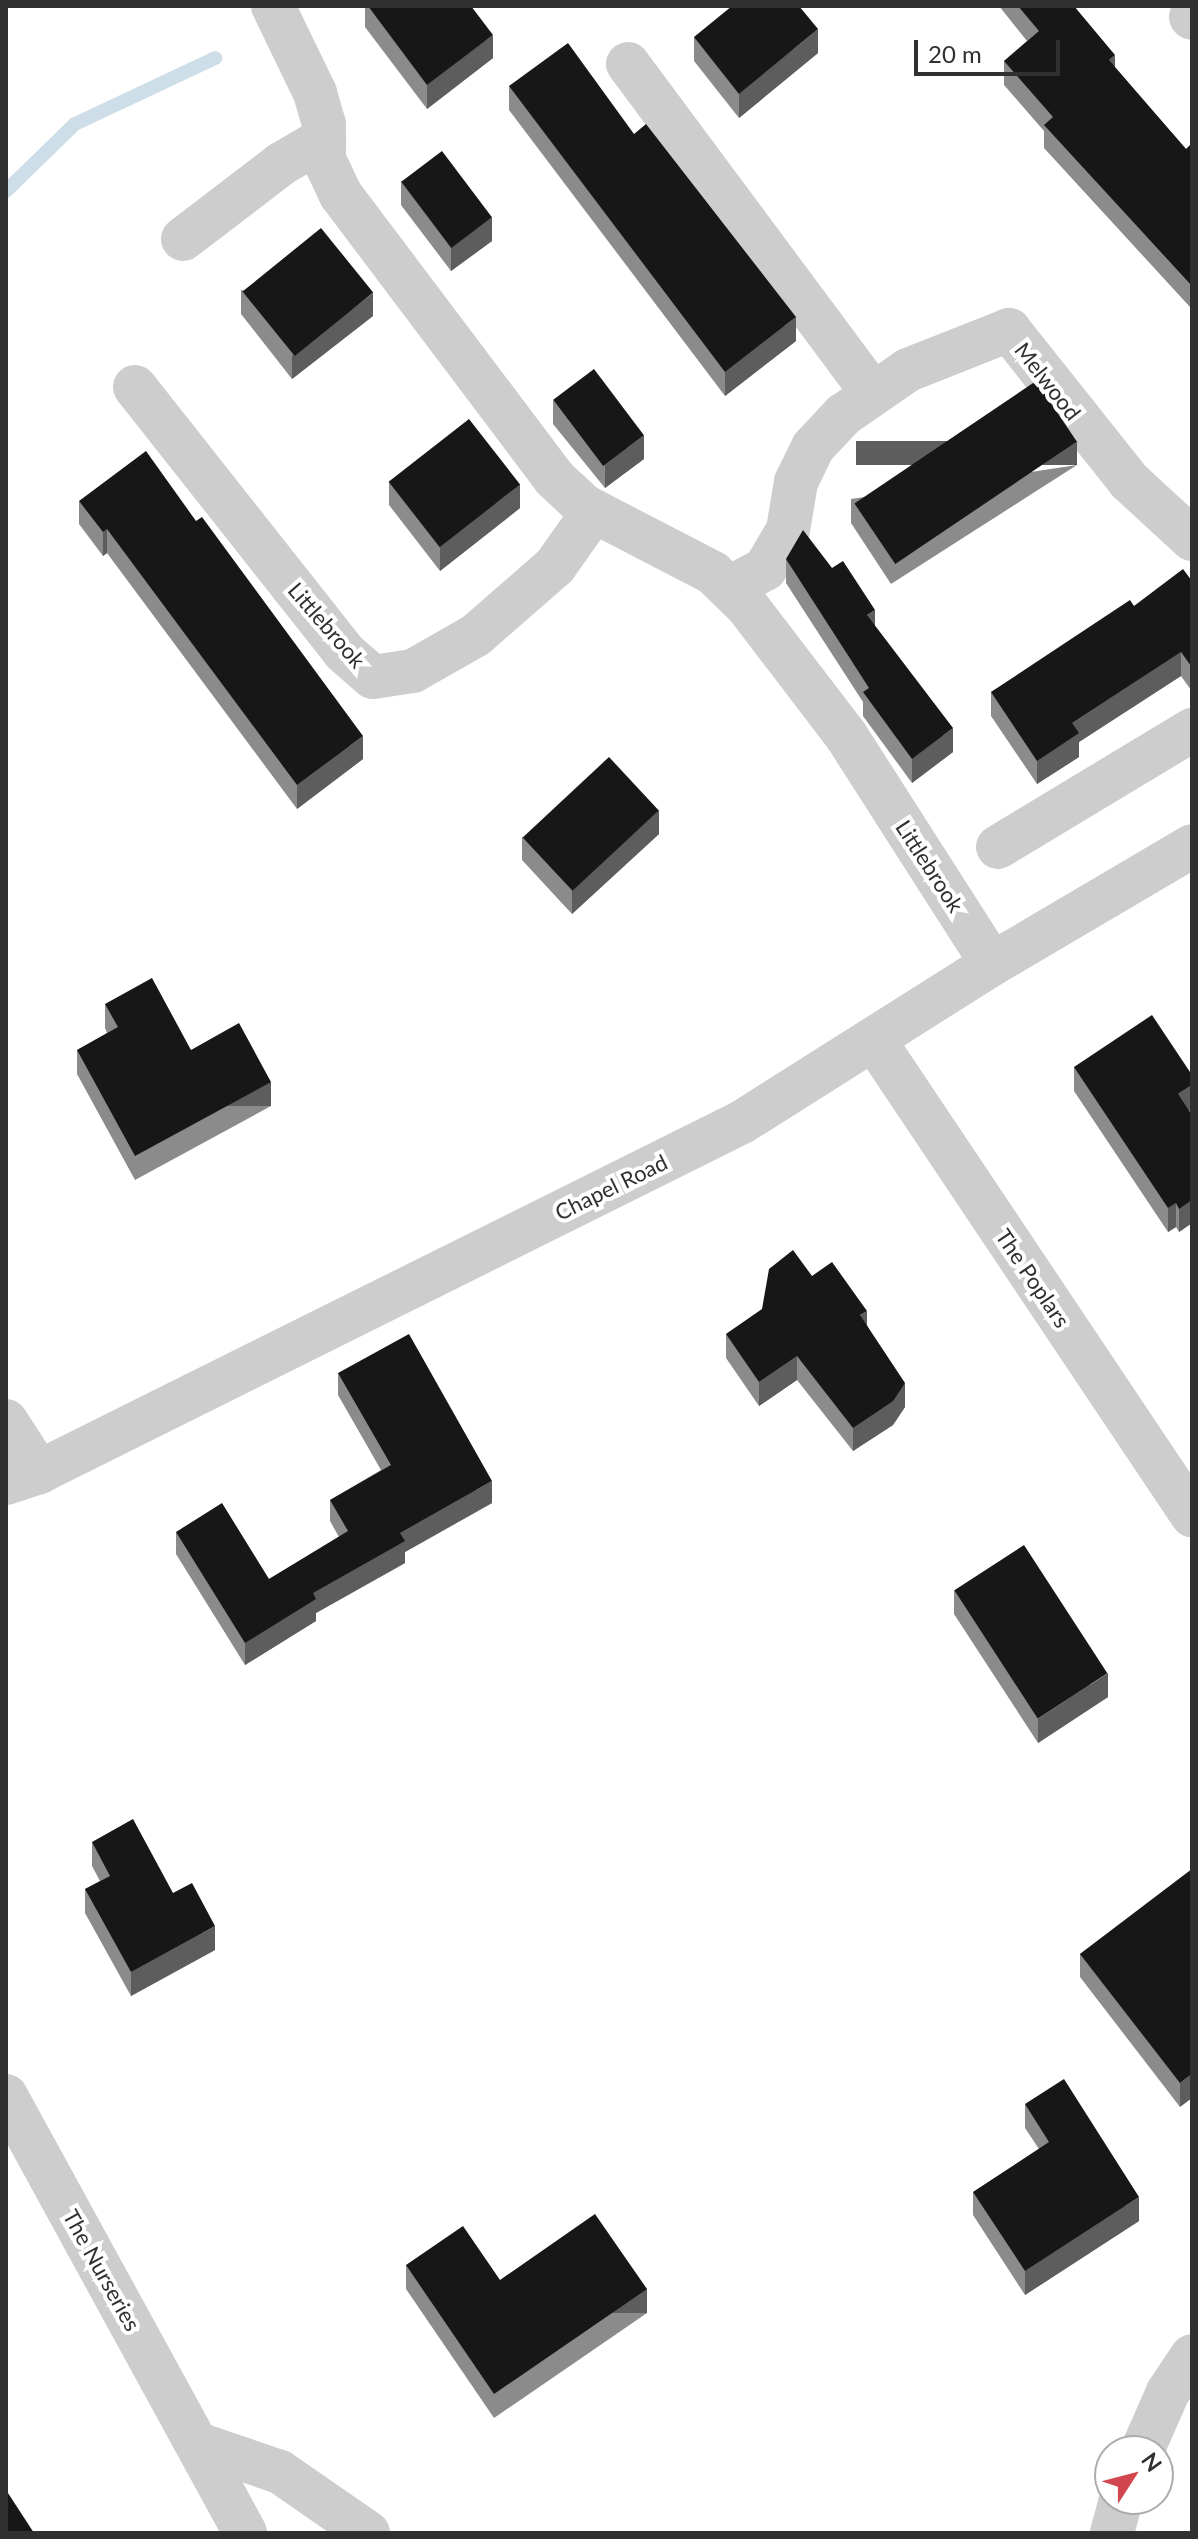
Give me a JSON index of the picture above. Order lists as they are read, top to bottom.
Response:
{
  "streets": {
    "street": [
      "Melwood",
      "Littlebrook",
      "Chapel Road",
      "The Poplars",
      "The Nurseries"
    ]
  },
  "crossings": [
    ["Melwood", "Littlebrook"],
    ["Littlebrook", "Chapel Road"],
    ["Chapel Road", "The Poplars"]
  ],
  "scale_bar": "20 m",
  "north": "top right"
}
